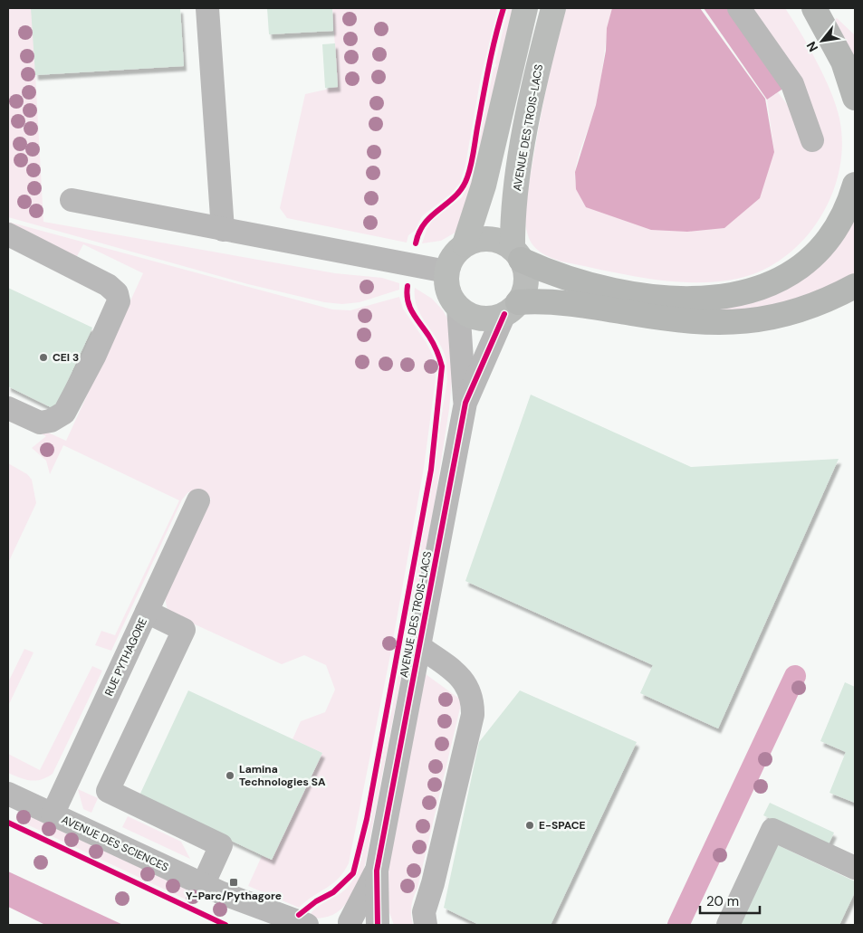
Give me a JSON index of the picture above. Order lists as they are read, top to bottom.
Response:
{
  "streets": {
    "main road": ["AVENUE DES TROIS-LACS"],
    "street": ["RUE PYTHAGORE", "AVENUE DES SCIENCES"]
  },
  "crossings": [
    ["RUE PYTHAGORE", "AVENUE DES SCIENCES"]
  ],
  "places": {
    "other": ["CEI 3", "Lamina Technologies SA", "E-SPACE"],
    "transit": ["Y-Parc/Pythagore"]
  },
  "scale_bar": "20 m",
  "north": "bottom left"
}
